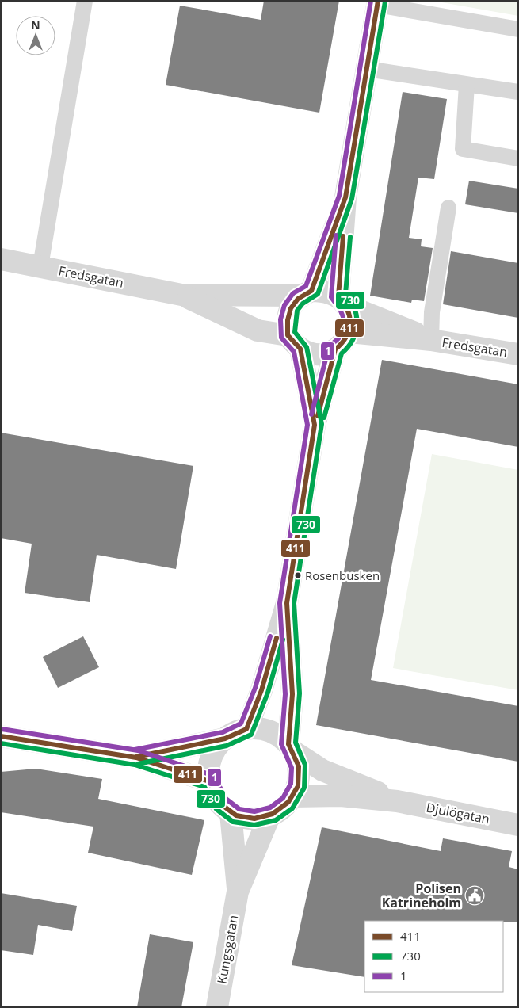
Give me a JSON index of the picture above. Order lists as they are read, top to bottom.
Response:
{
  "streets": {
    "street": ["Fredsgatan", "Djulögatan", "Kungsgatan"]
  },
  "crossings": [
    ["Djulögatan", "Kungsgatan"]
  ],
  "places": {
    "other": ["Rosenbusken"],
    "public building": ["Polisen Katrineholm"]
  },
  "lines": ["transit line 411", "transit line 1", "transit line 730"],
  "legend": ["411", "730", "1"],
  "north": "top"
}
